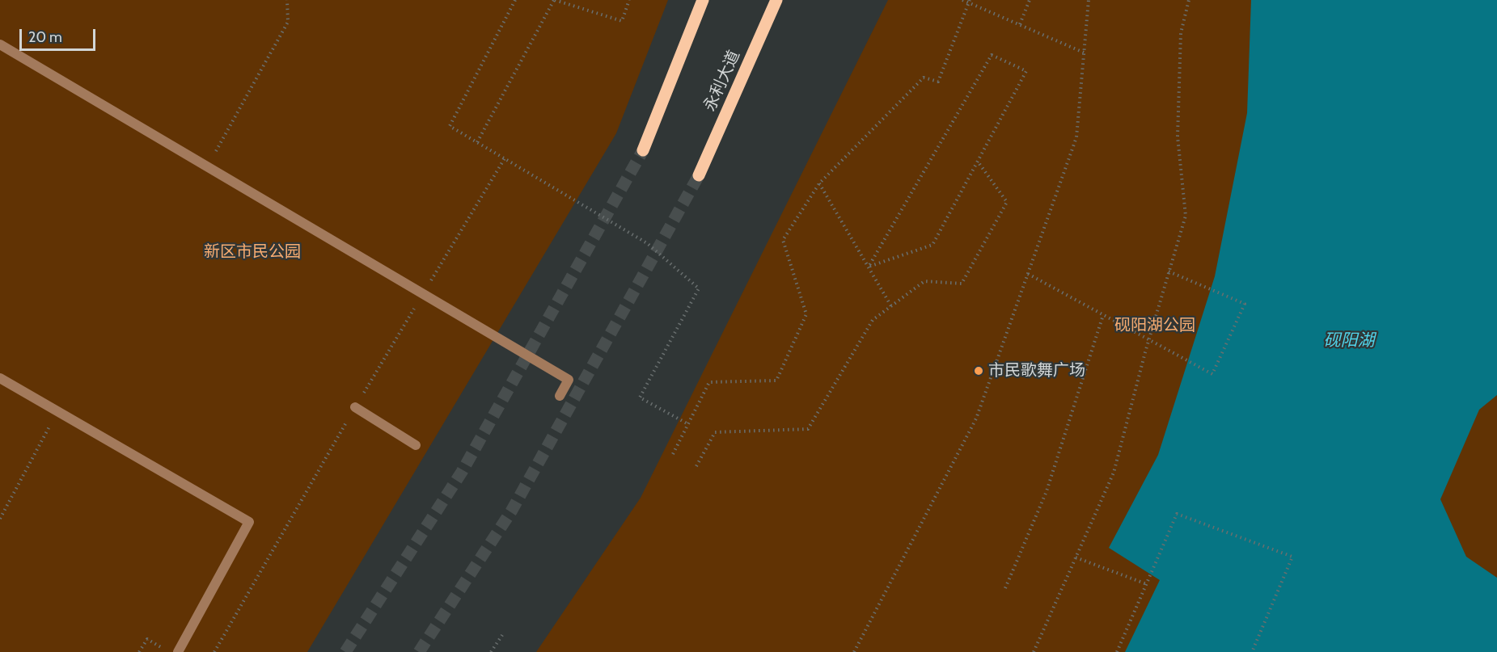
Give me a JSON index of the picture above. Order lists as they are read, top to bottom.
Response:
{
  "streets": {
    "main road": ["永利大道"]
  },
  "water": ["砚阳湖"],
  "parks": ["新区市民公园", "砚阳湖公园"],
  "places": ["市民歌舞广场"],
  "scale_bar": "20 m"
}
